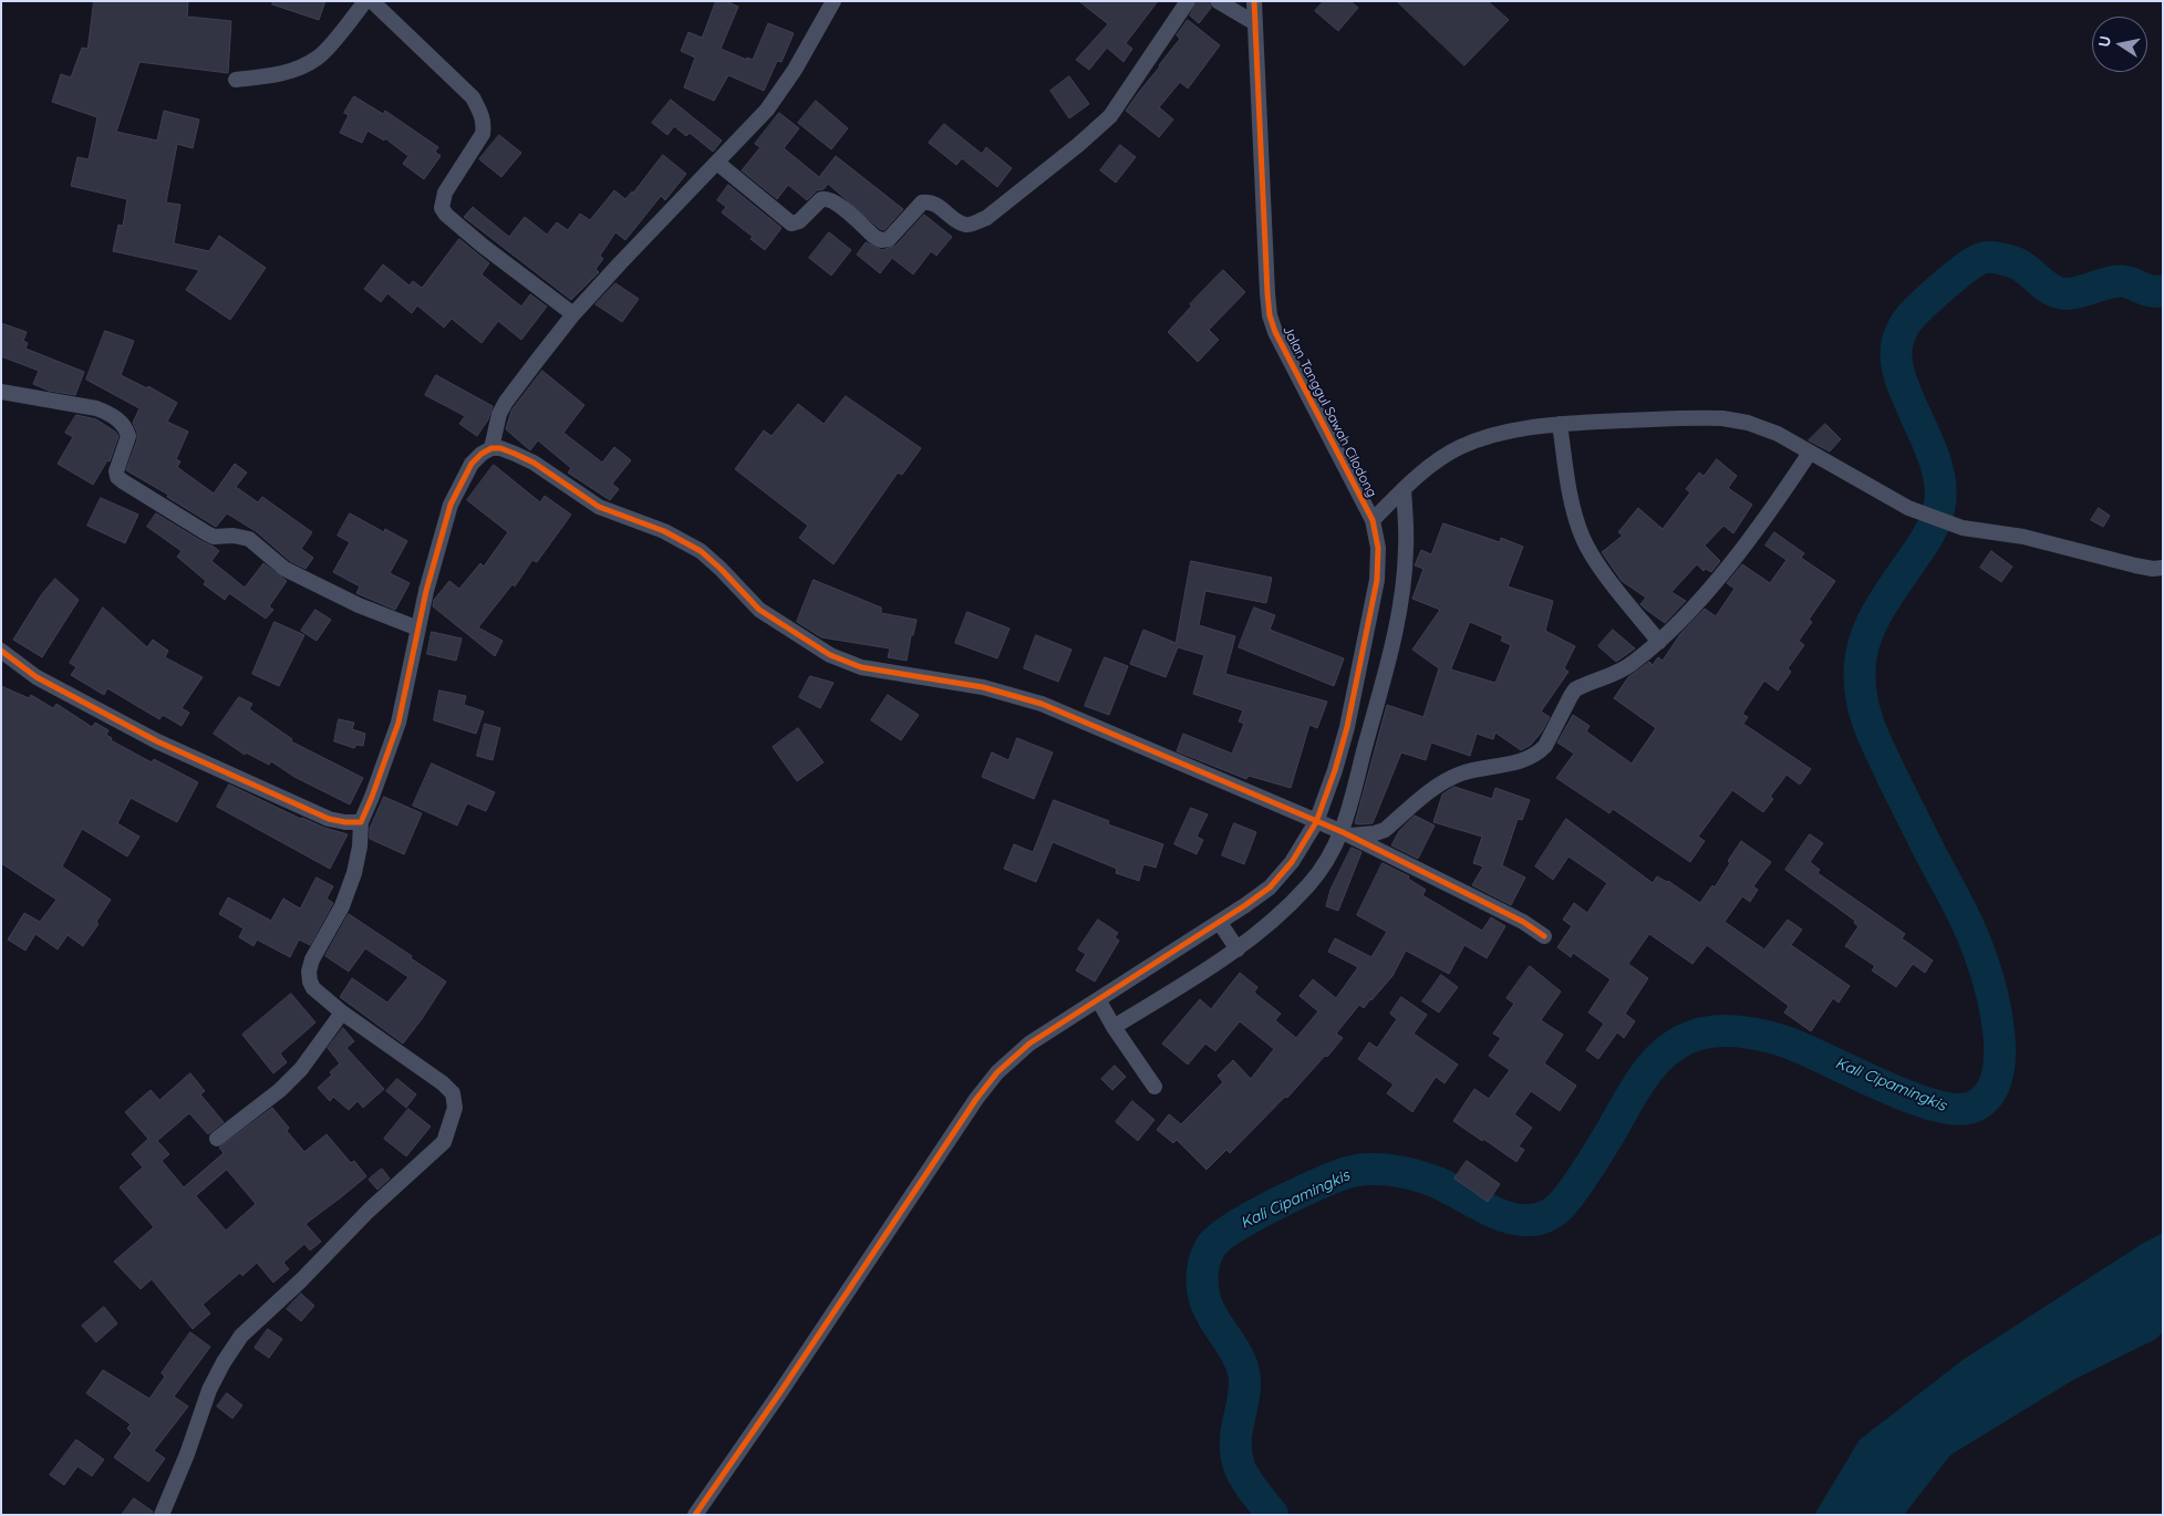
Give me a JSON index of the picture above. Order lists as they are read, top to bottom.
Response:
{
  "streets": {
    "street": ["Jalan Tanggul Sawah Cilodong"]
  },
  "water": ["Kali Cipamingkis"],
  "north": "left"
}
